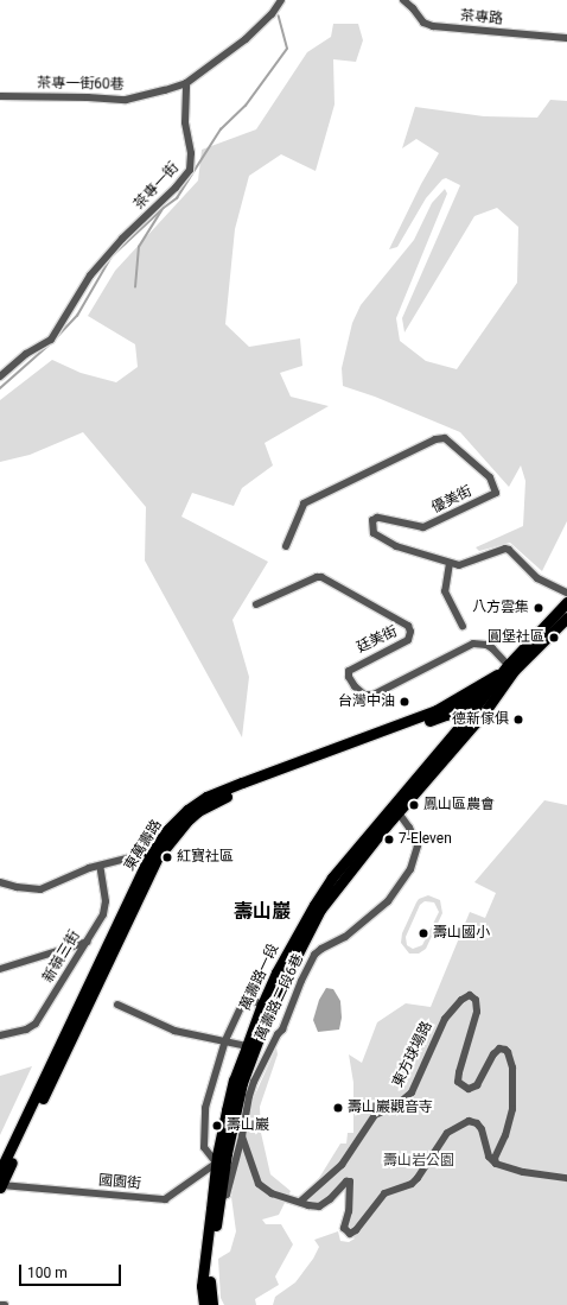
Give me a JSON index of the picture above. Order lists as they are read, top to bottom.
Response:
{
  "streets": {
    "main road": ["東萬壽路", "萬壽路一段"],
    "street": [
      "茶專路",
      "茶專一街60巷",
      "茶專一街",
      "優美街",
      "廷美街",
      "新嶺三街",
      "萬壽路二段6巷",
      "東方球場路",
      "國園街"
    ]
  },
  "crossings": [
    ["茶專一街60巷", "茶專一街"],
    ["廷美街", "東萬壽路"],
    ["廷美街", "萬壽路一段"],
    ["東萬壽路", "萬壽路一段"],
    ["東萬壽路", "國園街"],
    ["萬壽路一段", "萬壽路二段6巷"],
    ["萬壽路一段", "國園街"]
  ],
  "districts": ["壽山巖"],
  "parks": ["壽山岩公園"],
  "places": [
    "八方雲集",
    "圓堡社區",
    "台灣中油",
    "德新傢俱",
    "鳳山區農會",
    "7-Eleven",
    "紅寶社區",
    "壽山國小",
    "壽山巖觀音寺",
    "壽山巖"
  ],
  "scale_bar": "100 m"
}
